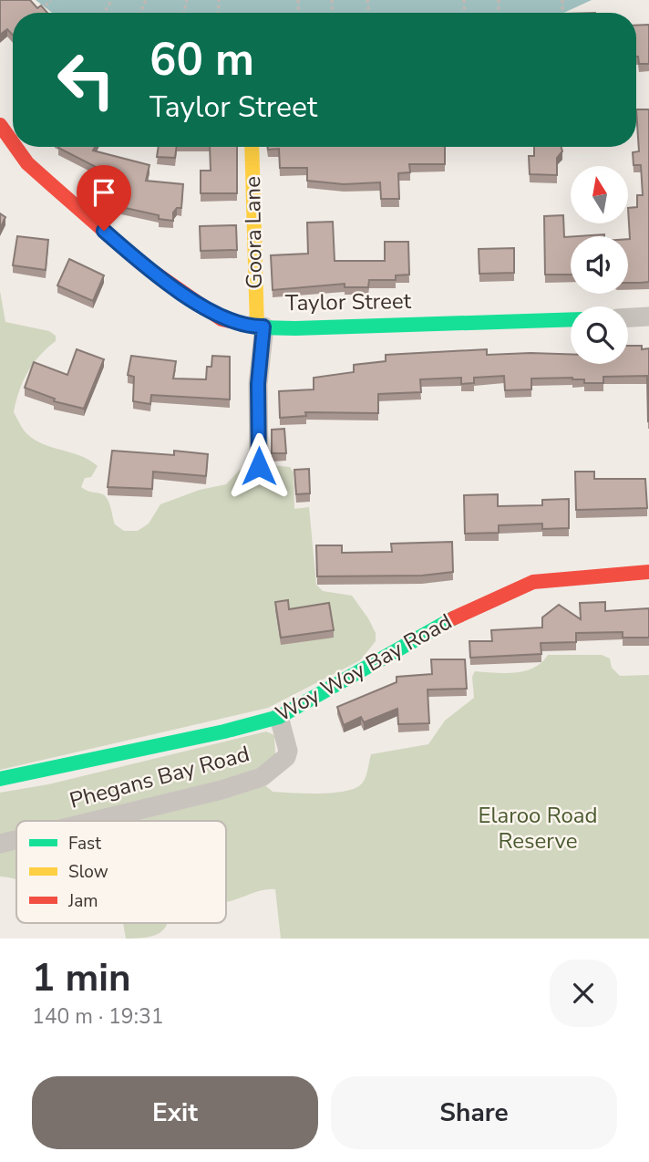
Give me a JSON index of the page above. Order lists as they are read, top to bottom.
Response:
{
  "streets": {
    "street": [
      "Goora Lane",
      "Taylor Street",
      "Woy Woy Bay Road",
      "Phegans Bay Road"
    ]
  },
  "crossings": [
    ["Goora Lane", "Taylor Street"],
    ["Woy Woy Bay Road", "Phegans Bay Road"]
  ],
  "parks": ["Elaroo Road Reserve"],
  "legend": ["Fast", "Slow", "Jam"],
  "north": "top",
  "page": {
    "turn": ["60 m", "Taylor Street"],
    "heading": ["1 min", "140 m · 19:31"],
    "buttons": ["Exit", "Share"]
  }
}
